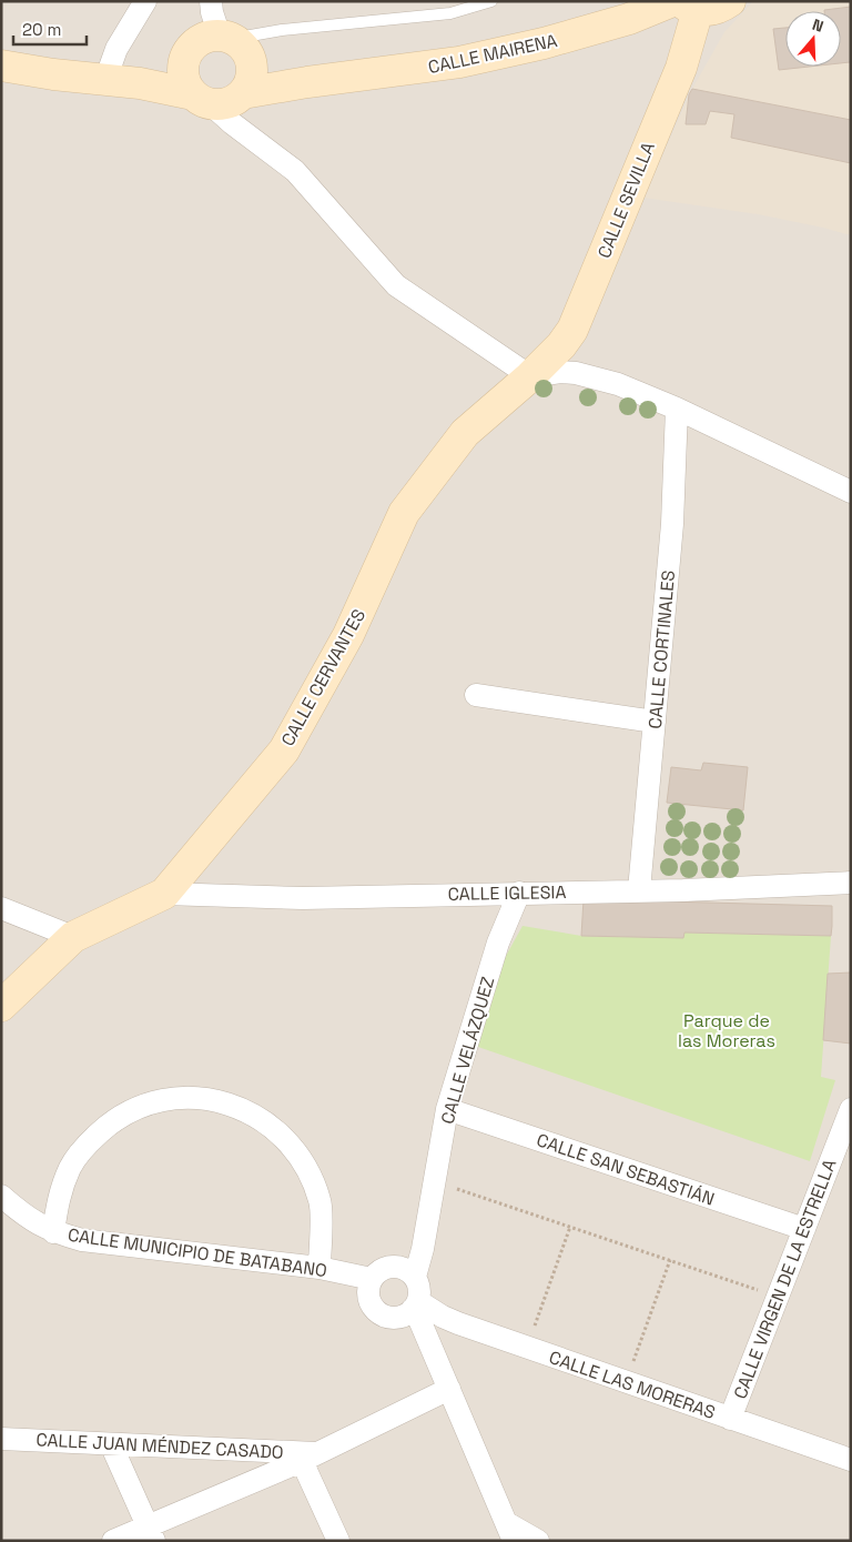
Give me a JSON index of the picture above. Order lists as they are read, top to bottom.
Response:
{
  "streets": {
    "main road": ["CALLE MAIRENA", "CALLE SEVILLA", "CALLE CERVANTES"],
    "street": [
      "CALLE CORTINALES",
      "CALLE IGLESIA",
      "CALLE VELÁZQUEZ",
      "CALLE SAN SEBASTIÁN",
      "CALLE MUNICIPIO DE BATABANO",
      "CALLE VIRGEN DE LA ESTRELLA",
      "CALLE LAS MORERAS",
      "CALLE JUAN MÉNDEZ CASADO"
    ]
  },
  "crossings": [
    ["CALLE MAIRENA", "CALLE SEVILLA"],
    ["CALLE SEVILLA", "CALLE CERVANTES"],
    ["CALLE CORTINALES", "CALLE IGLESIA"],
    ["CALLE CERVANTES", "CALLE IGLESIA"],
    ["CALLE IGLESIA", "CALLE VELÁZQUEZ"],
    ["CALLE VELÁZQUEZ", "CALLE SAN SEBASTIÁN"],
    ["CALLE VELÁZQUEZ", "CALLE MUNICIPIO DE BATABANO"],
    ["CALLE VELÁZQUEZ", "CALLE LAS MORERAS"],
    ["CALLE SAN SEBASTIÁN", "CALLE VIRGEN DE LA ESTRELLA"],
    ["CALLE MUNICIPIO DE BATABANO", "CALLE LAS MORERAS"],
    ["CALLE VIRGEN DE LA ESTRELLA", "CALLE LAS MORERAS"]
  ],
  "parks": ["Parque de las Moreras"],
  "scale_bar": "20 m",
  "north": "top"
}
